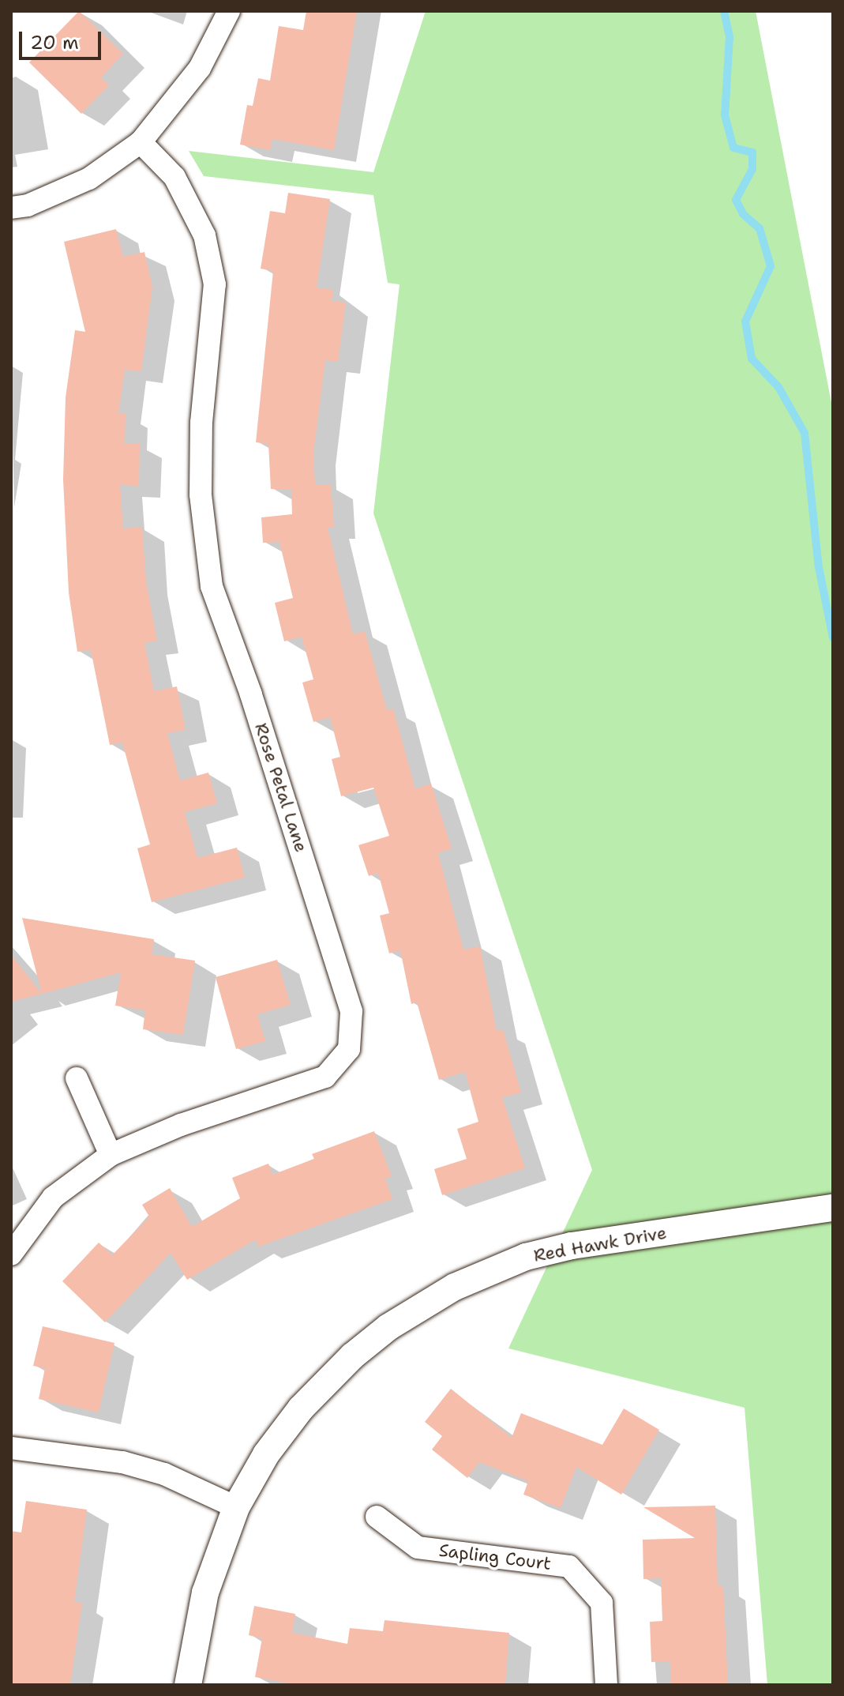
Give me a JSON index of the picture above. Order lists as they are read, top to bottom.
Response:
{
  "streets": {
    "street": ["Rose Petal Lane", "Red Hawk Drive", "Sapling Court"]
  },
  "scale_bar": "20 m"
}
